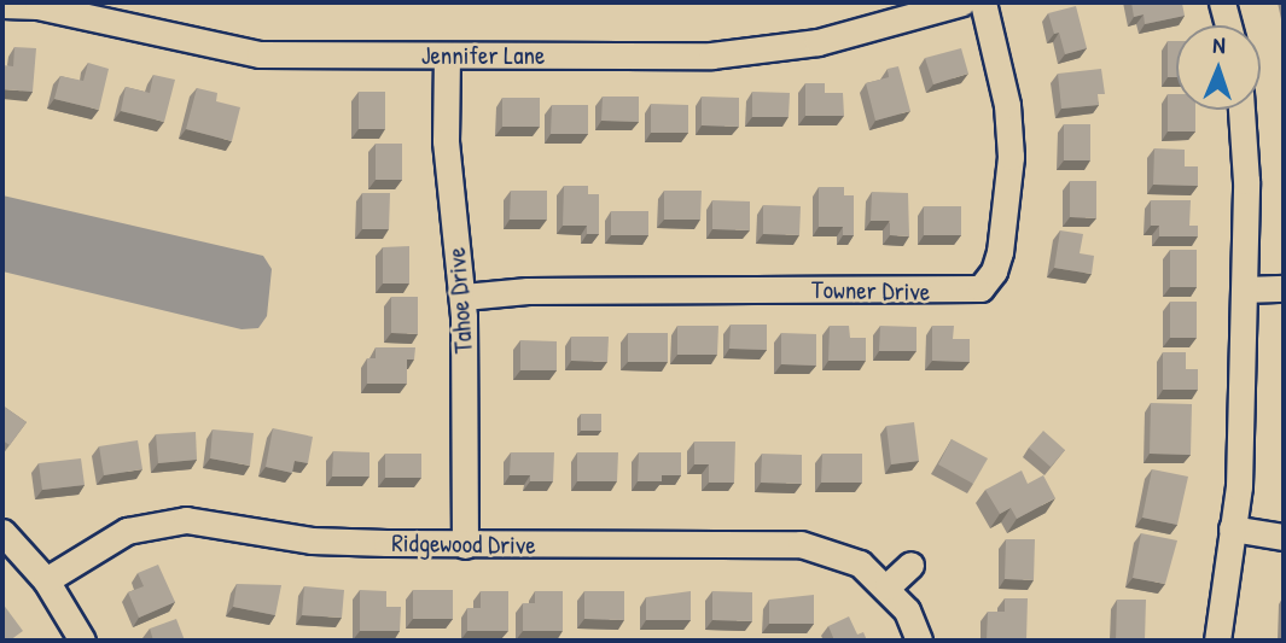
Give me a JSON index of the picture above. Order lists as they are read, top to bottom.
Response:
{
  "streets": {
    "street": [
      "Jennifer Lane",
      "Towner Drive",
      "Tahoe Drive",
      "Ridgewood Drive"
    ]
  },
  "crossings": [
    ["Jennifer Lane", "Tahoe Drive"],
    ["Towner Drive", "Tahoe Drive"],
    ["Tahoe Drive", "Ridgewood Drive"]
  ],
  "north": "top"
}
